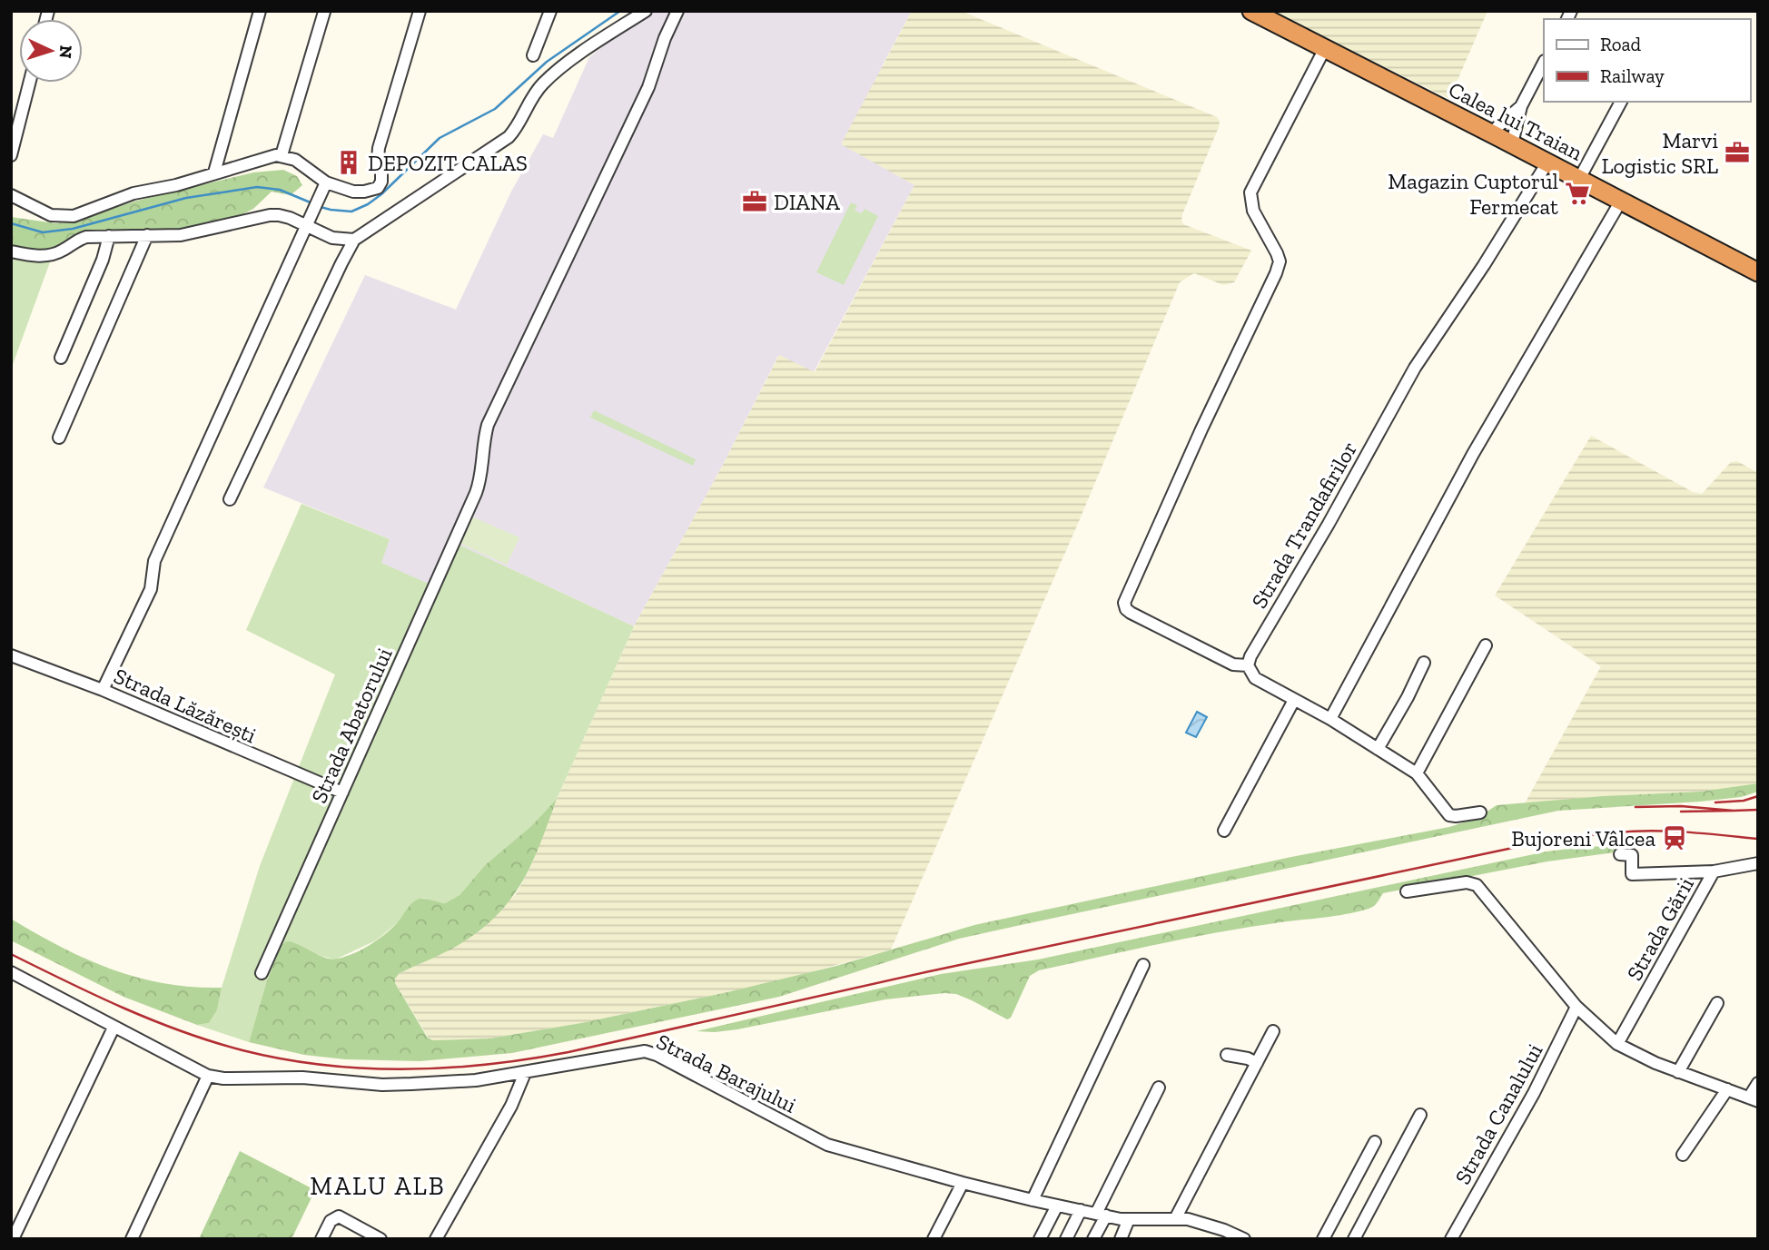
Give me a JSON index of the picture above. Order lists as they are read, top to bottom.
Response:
{
  "streets": {
    "highway": ["Calea lui Traian"],
    "street": [
      "Strada Trandafirilor",
      "Strada Lăzărești",
      "Strada Abatorului",
      "Strada Gării",
      "Strada Barajului",
      "Strada Canalului"
    ]
  },
  "crossings": [
    ["Calea lui Traian", "Strada Trandafirilor"],
    ["Strada Lăzărești", "Strada Abatorului"]
  ],
  "districts": ["MALU ALB"],
  "places": {
    "office": ["Marvi Logistic SRL", "DIANA"],
    "building": ["DEPOZIT CALAS"],
    "supermarket": ["Magazin Cuptorul Fermecat"],
    "station": ["Bujoreni Vâlcea"]
  },
  "legend": ["Road", "Railway"],
  "north": "right"
}
